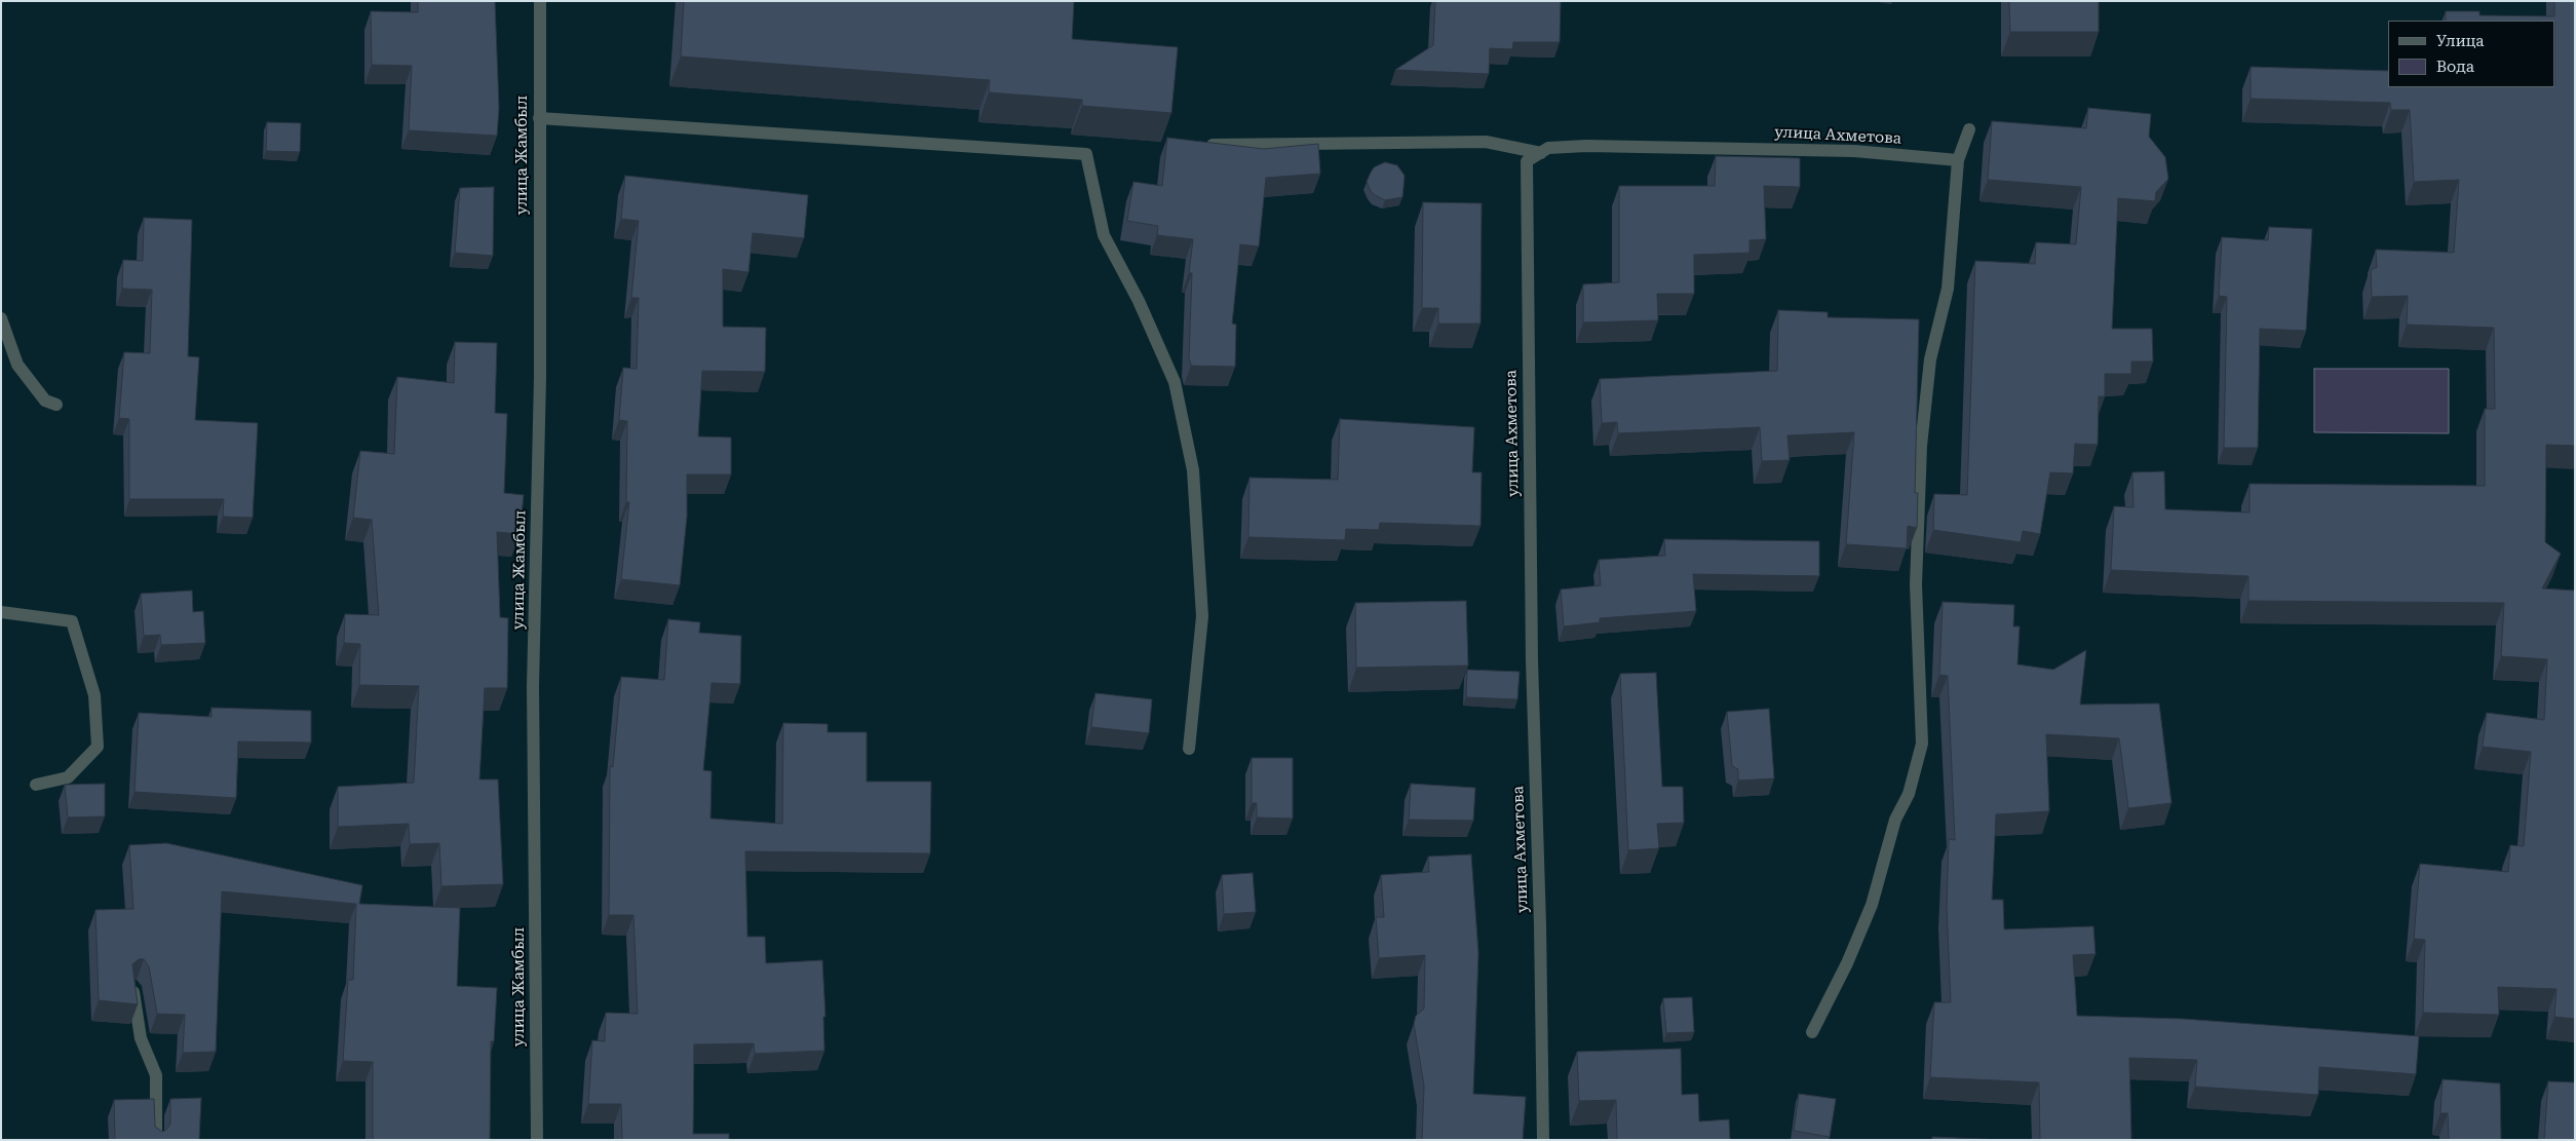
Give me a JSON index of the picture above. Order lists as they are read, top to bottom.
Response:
{
  "streets": {
    "street": ["улица Ахметова", "улица Жамбыл"]
  },
  "legend": ["Улица", "Вода"]
}
